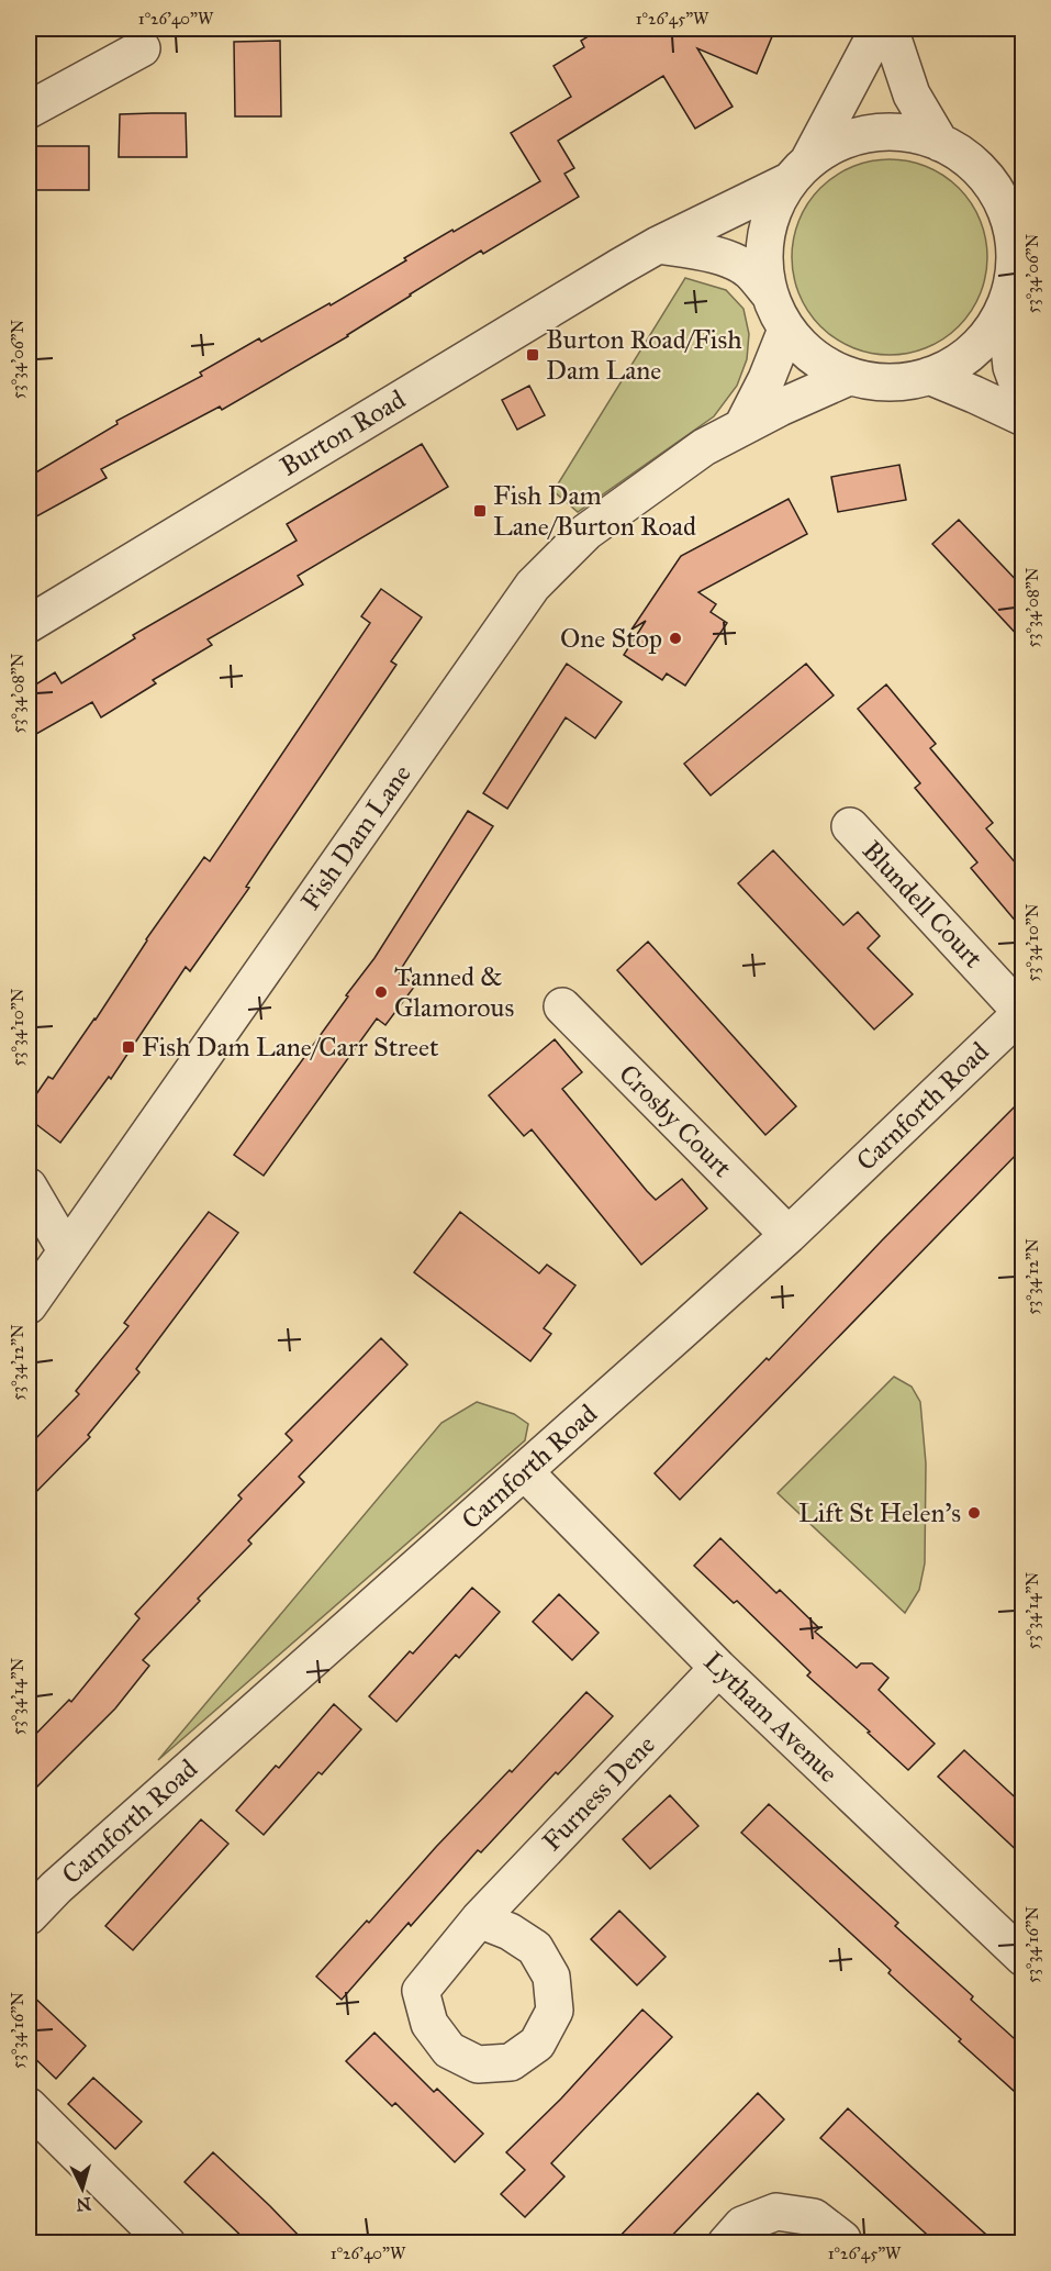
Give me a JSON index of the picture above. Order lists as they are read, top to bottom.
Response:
{
  "streets": {
    "street": [
      "Burton Road",
      "Fish Dam Lane",
      "Blundell Court",
      "Carnforth Road",
      "Crosby Court",
      "Lytham Avenue",
      "Furness Dene"
    ]
  },
  "crossings": [
    ["Blundell Court", "Carnforth Road"],
    ["Carnforth Road", "Crosby Court"],
    ["Carnforth Road", "Lytham Avenue"],
    ["Lytham Avenue", "Furness Dene"]
  ],
  "places": {
    "transit": ["Burton Road/Fish Dam Lane", "Fish Dam Lane/Burton Road", "Fish Dam Lane/Carr Street"],
    "other": ["One Stop", "Tanned & Glamorous", "Lift St Helen's"]
  },
  "north": "bottom",
  "coordinates": [
    "1°26'40\"W",
    "1°26'45\"W",
    "53°34'06\"N",
    "53°34'08\"N",
    "53°34'10\"N",
    "53°34'12\"N",
    "53°34'14\"N",
    "53°34'16\"N"
  ]
}
